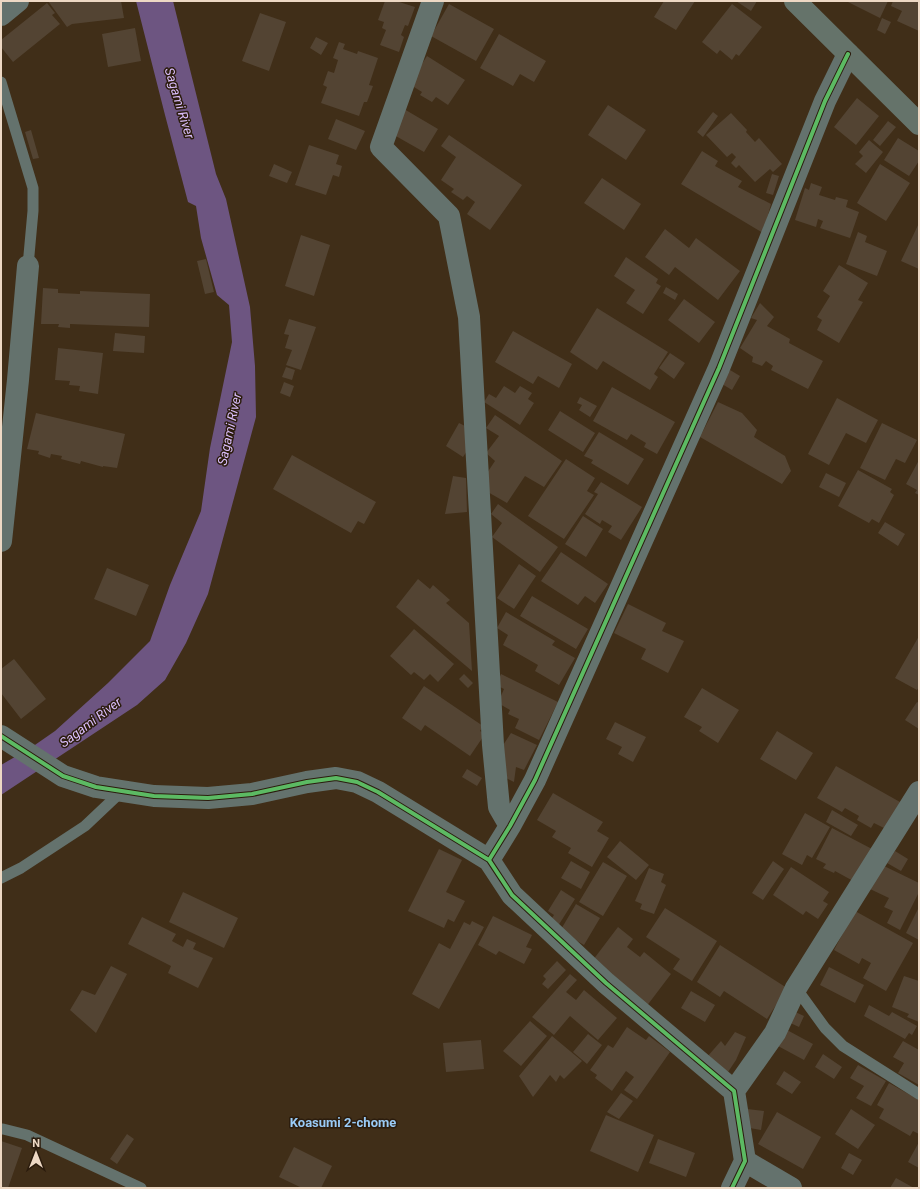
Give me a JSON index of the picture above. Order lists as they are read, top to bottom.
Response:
{
  "districts": ["Koasumi 2-chome"],
  "water": ["Sagami River"],
  "north": "top"
}
